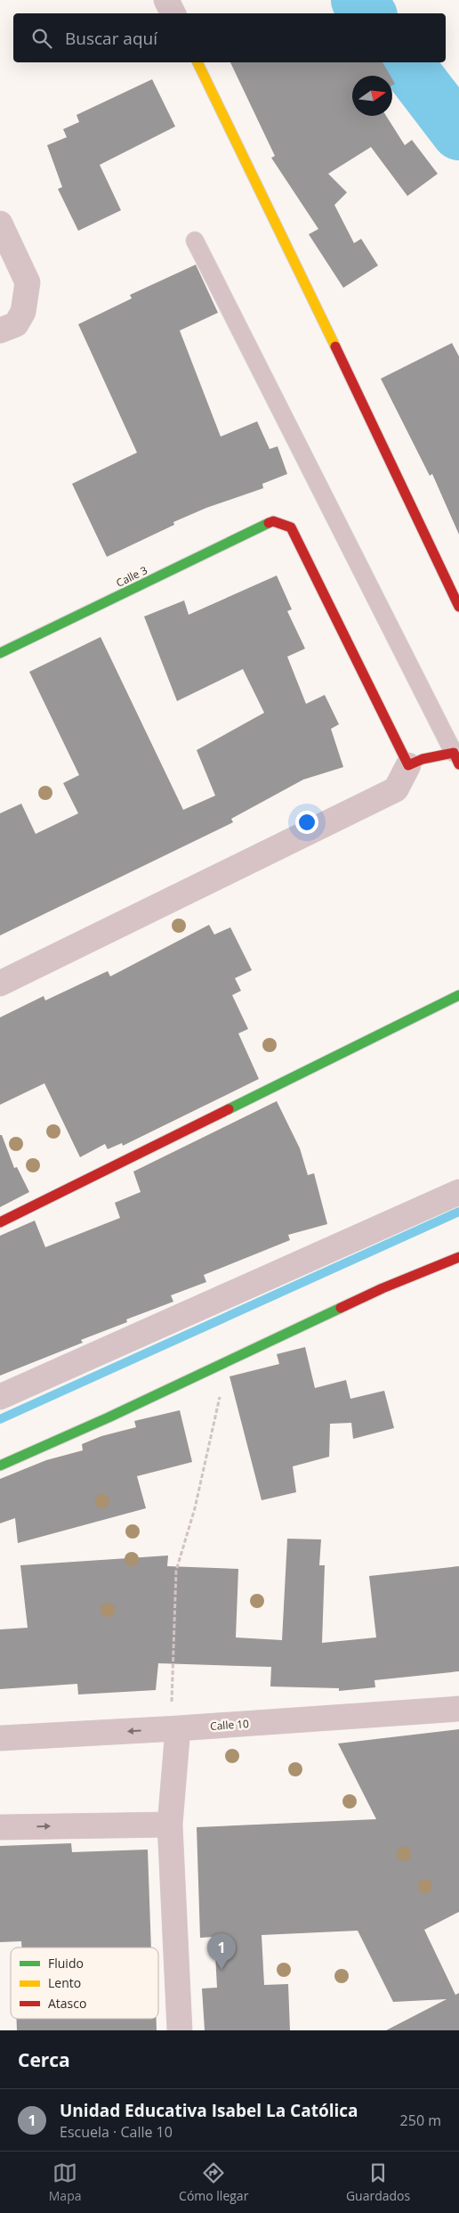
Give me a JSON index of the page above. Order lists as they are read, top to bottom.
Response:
{
  "streets": {
    "street": ["Calle 3", "Calle 10"]
  },
  "legend": ["Fluido", "Lento", "Atasco"],
  "north": "right",
  "page": {
    "search": "Buscar aquí",
    "pins": "1",
    "heading": "Cerca",
    "list": [
      {
        "mark": "1",
        "name": "Unidad Educativa Isabel La Católica",
        "note": "Escuela · Calle 10",
        "value": "250 m"
      }
    ],
    "nav": ["Mapa", "Cómo llegar", "Guardados"]
  }
}
